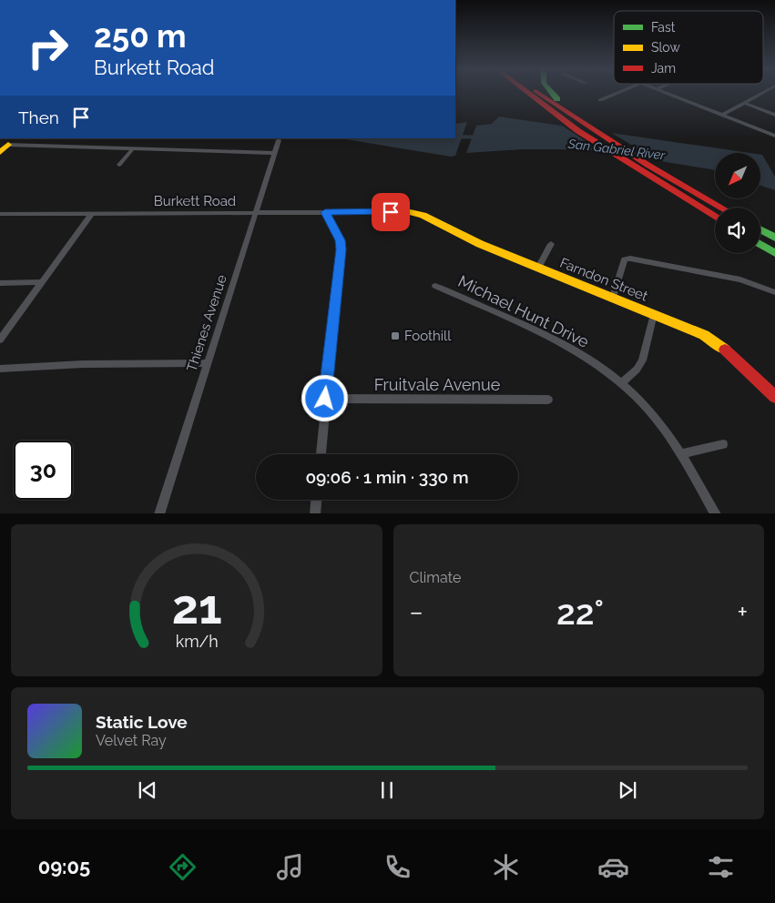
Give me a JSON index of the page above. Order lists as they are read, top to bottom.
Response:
{
  "streets": {
    "main road": ["Farndon Street"],
    "street": [
      "Burkett Road",
      "Michael Hunt Drive",
      "Thienes Avenue",
      "Fruitvale Avenue"
    ]
  },
  "crossings": [
    ["Burkett Road", "Thienes Avenue"]
  ],
  "water": ["San Gabriel River"],
  "places": {
    "transit": ["Foothill"]
  },
  "legend": ["Fast", "Slow", "Jam"],
  "north": "bottom left",
  "page": {
    "turn": ["250 m", "Burkett Road"],
    "then": "Then",
    "limit": "30",
    "trip": "09:06 · 1 min · 330 m",
    "tile": "Climate",
    "heat": ["−", "22°", "+"],
    "song": ["Static Love", "Velvet Ray"],
    "tabs": "09:05",
    "gauge": ["21", "km/h"]
  }
}
